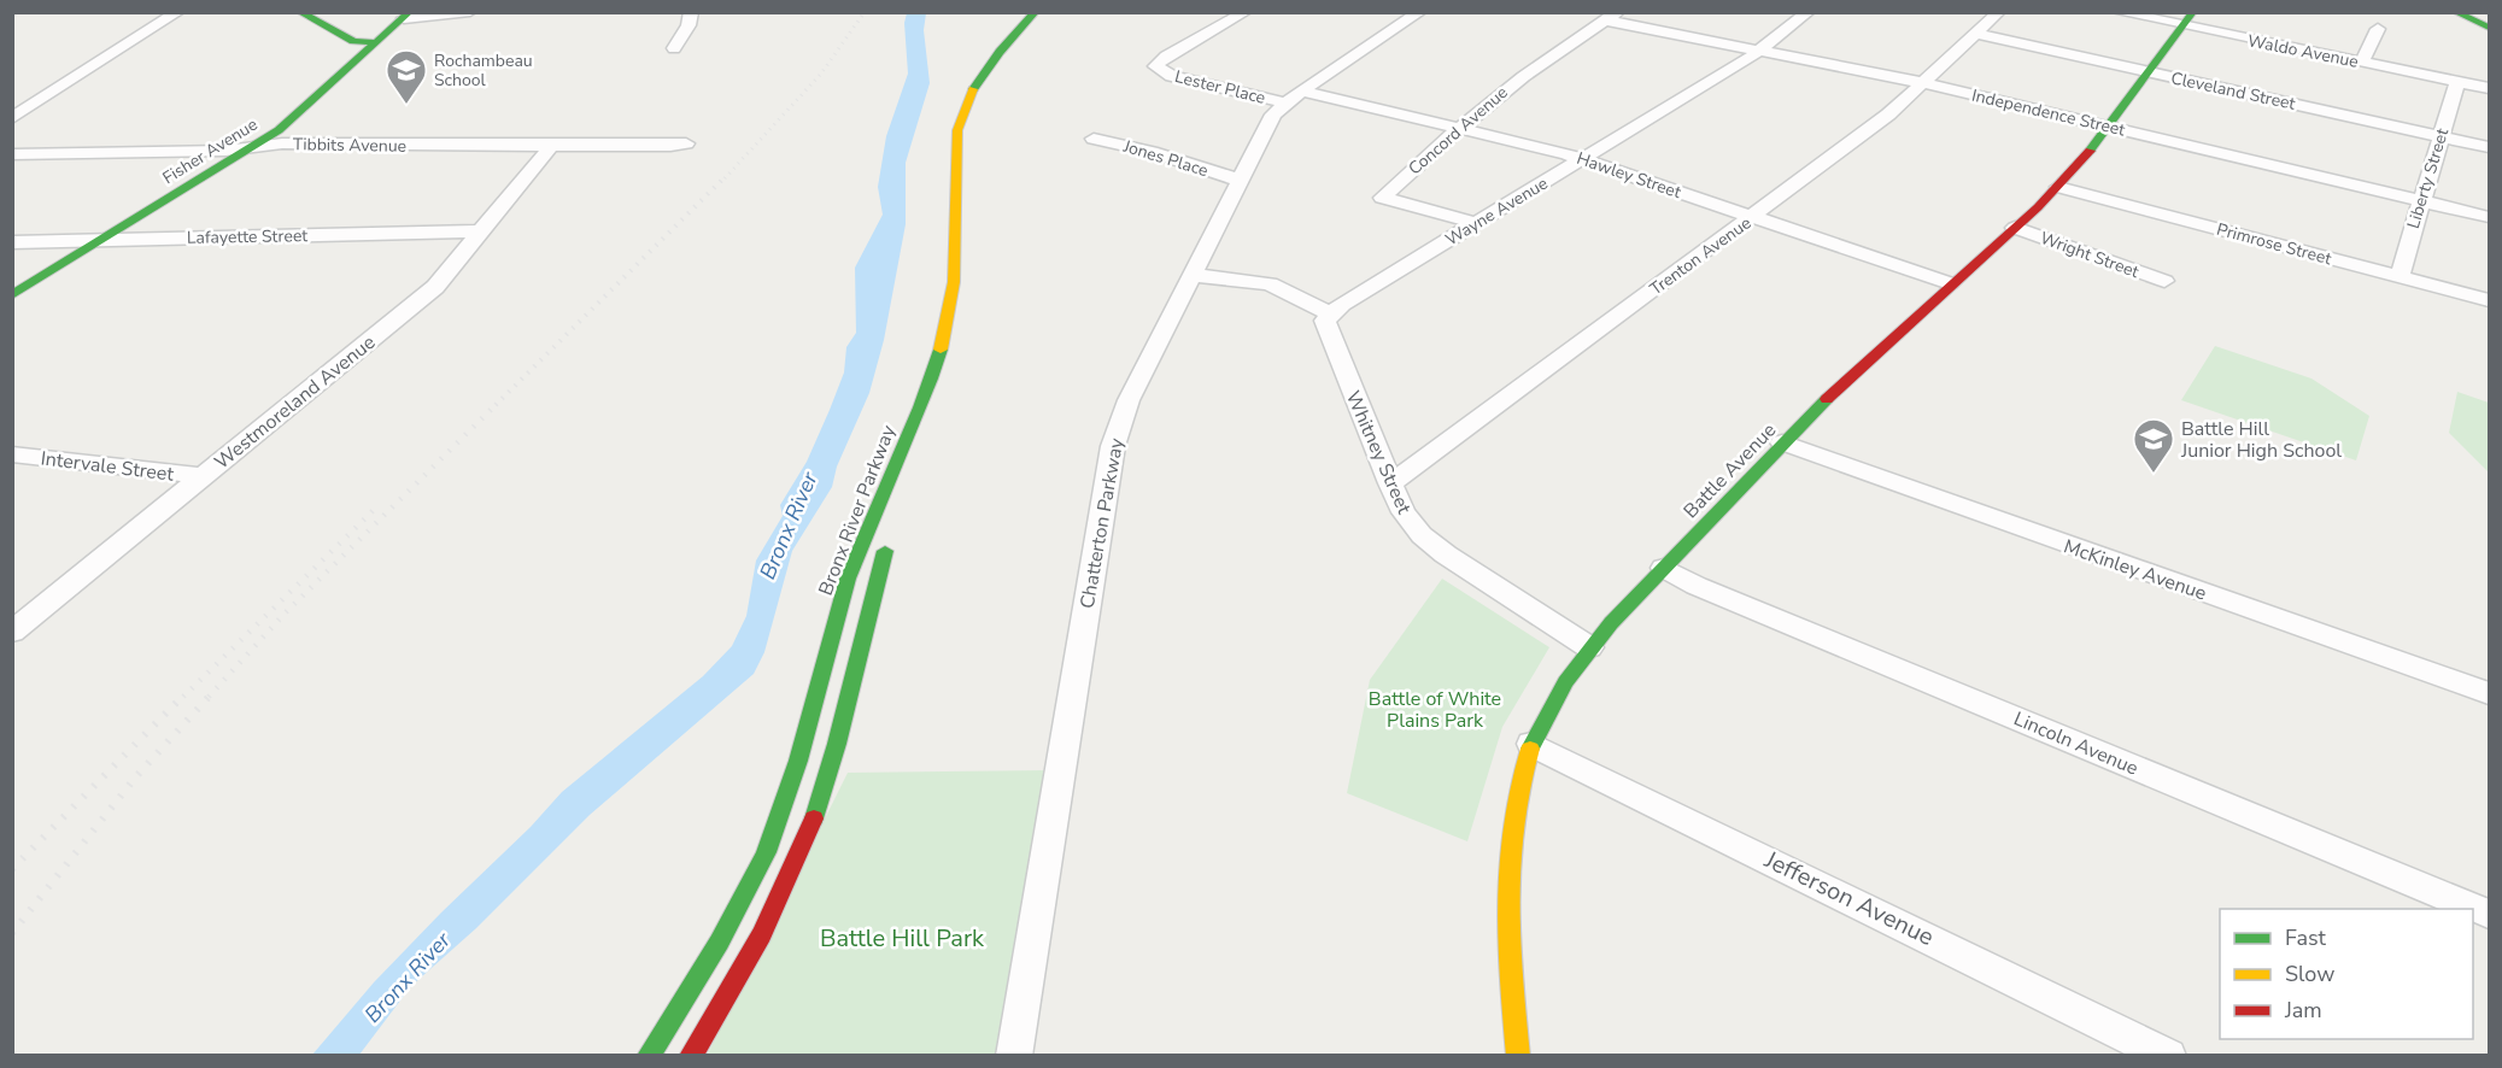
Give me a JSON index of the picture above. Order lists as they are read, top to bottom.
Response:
{
  "streets": {
    "main road": ["Fisher Avenue", "Battle Avenue", "Bronx River Parkway"],
    "street": [
      "Waldo Avenue",
      "Lester Place",
      "Cleveland Street",
      "Independence Street",
      "Concord Avenue",
      "Tibbits Avenue",
      "Jones Place",
      "Hawley Street",
      "Liberty Street",
      "Wayne Avenue",
      "Lafayette Street",
      "Primrose Street",
      "Wright Street",
      "Trenton Avenue",
      "Westmoreland Avenue",
      "Whitney Street",
      "Intervale Street",
      "Chatterton Parkway",
      "McKinley Avenue",
      "Lincoln Avenue",
      "Jefferson Avenue"
    ]
  },
  "crossings": [
    ["Waldo Avenue", "Liberty Street"],
    ["Waldo Avenue", "Battle Avenue"],
    ["Lester Place", "Hawley Street"],
    ["Lester Place", "Chatterton Parkway"],
    ["Cleveland Street", "Liberty Street"],
    ["Cleveland Street", "Trenton Avenue"],
    ["Cleveland Street", "Battle Avenue"],
    ["Independence Street", "Concord Avenue"],
    ["Independence Street", "Liberty Street"],
    ["Independence Street", "Wayne Avenue"],
    ["Independence Street", "Trenton Avenue"],
    ["Independence Street", "Battle Avenue"],
    ["Concord Avenue", "Hawley Street"],
    ["Concord Avenue", "Wayne Avenue"],
    ["Tibbits Avenue", "Fisher Avenue"],
    ["Tibbits Avenue", "Westmoreland Avenue"],
    ["Fisher Avenue", "Lafayette Street"],
    ["Jones Place", "Chatterton Parkway"],
    ["Hawley Street", "Wayne Avenue"],
    ["Hawley Street", "Trenton Avenue"],
    ["Hawley Street", "Battle Avenue"],
    ["Hawley Street", "Chatterton Parkway"],
    ["Liberty Street", "Primrose Street"],
    ["Wayne Avenue", "Whitney Street"],
    ["Lafayette Street", "Westmoreland Avenue"],
    ["Primrose Street", "Battle Avenue"],
    ["Wright Street", "Battle Avenue"],
    ["Trenton Avenue", "Whitney Street"],
    ["Westmoreland Avenue", "Intervale Street"],
    ["Whitney Street", "Battle Avenue"],
    ["Battle Avenue", "McKinley Avenue"],
    ["Battle Avenue", "Lincoln Avenue"],
    ["Battle Avenue", "Jefferson Avenue"]
  ],
  "water": ["Bronx River"],
  "parks": ["Battle of White Plains Park", "Battle Hill Park"],
  "places": {
    "school or university": ["Rochambeau School", "Battle Hill Junior High School"]
  },
  "legend": ["Fast", "Slow", "Jam"]
}
